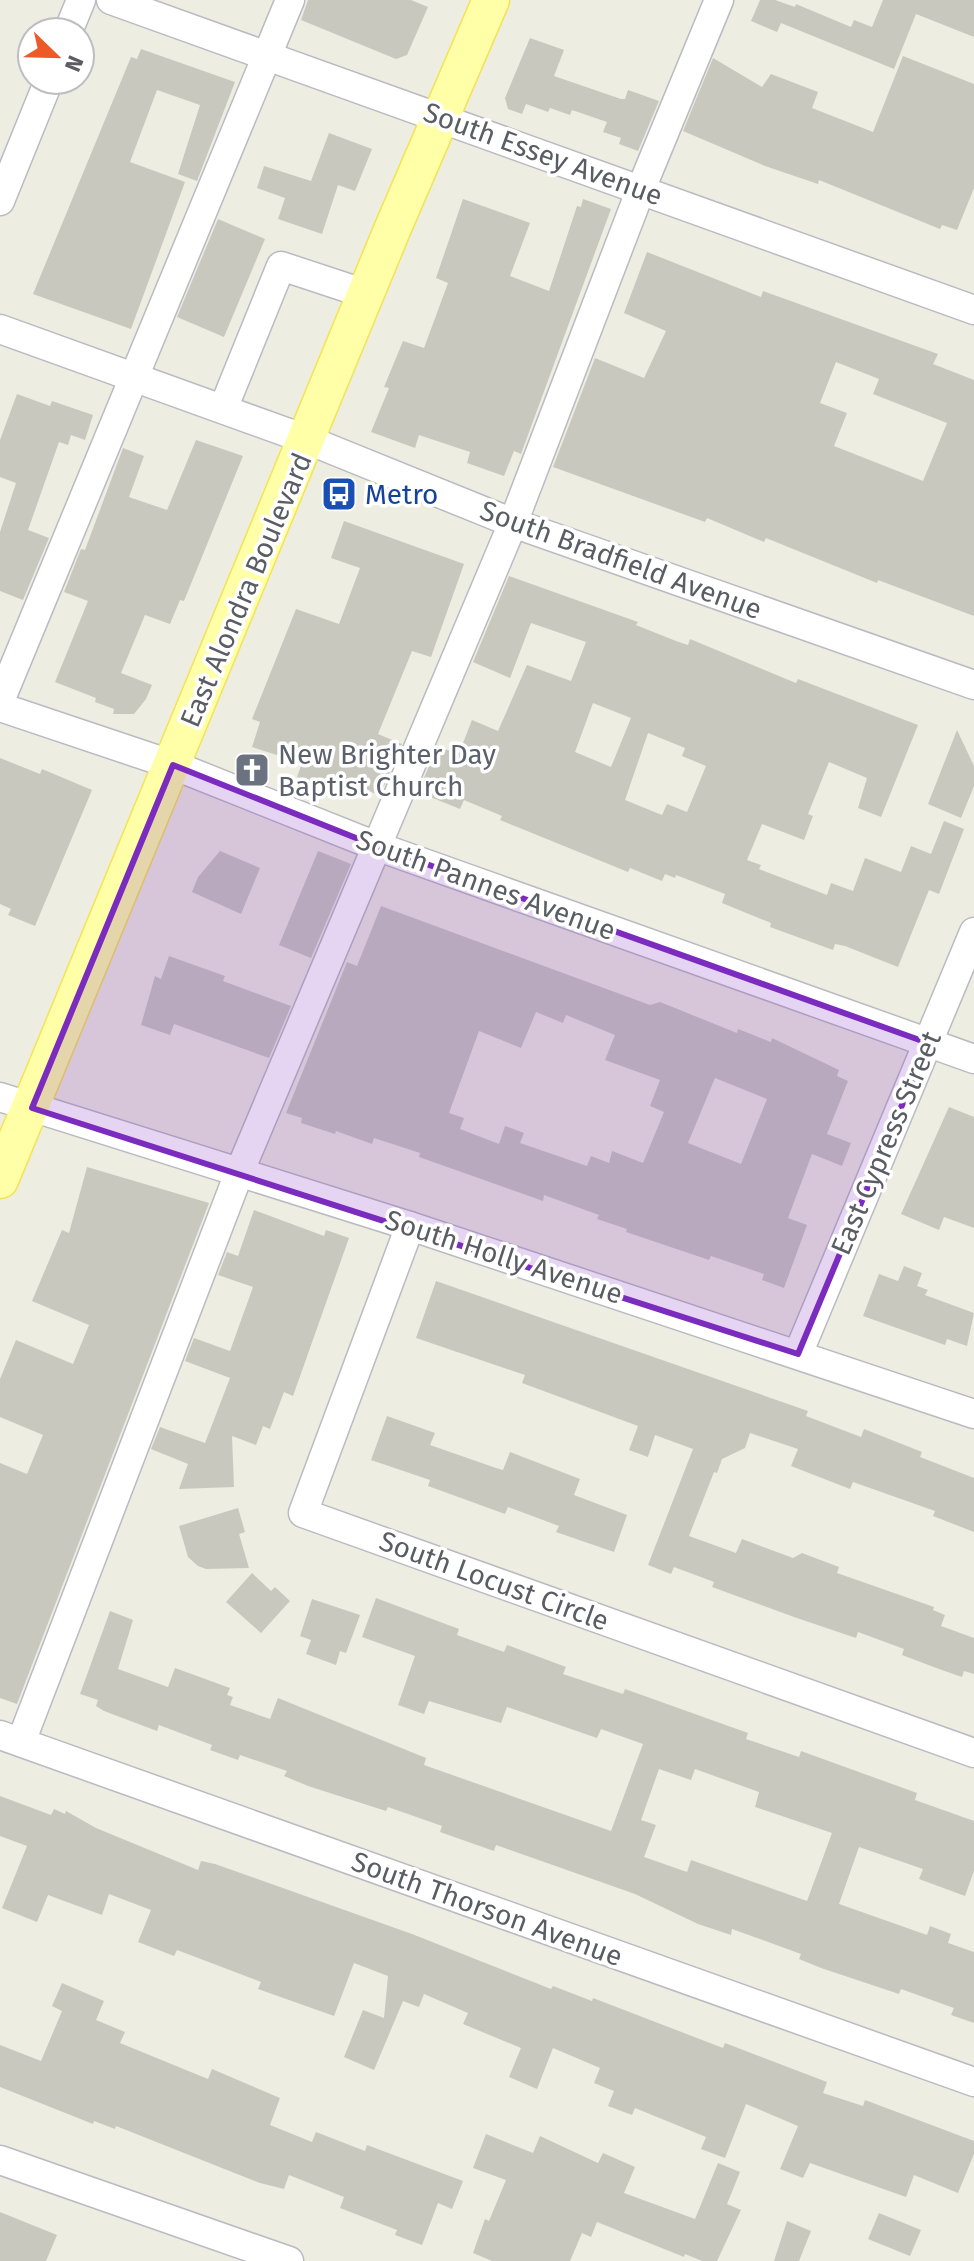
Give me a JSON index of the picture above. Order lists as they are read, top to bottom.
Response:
{
  "streets": {
    "main road": ["East Alondra Boulevard"],
    "street": [
      "South Essey Avenue",
      "South Bradfield Avenue",
      "South Pannes Avenue",
      "East Cypress Street",
      "South Holly Avenue",
      "South Locust Circle",
      "South Thorson Avenue"
    ]
  },
  "crossings": [
    ["South Essey Avenue", "East Alondra Boulevard"],
    ["South Bradfield Avenue", "East Alondra Boulevard"],
    ["East Alondra Boulevard", "South Pannes Avenue"],
    ["East Alondra Boulevard", "South Holly Avenue"],
    ["South Pannes Avenue", "East Cypress Street"],
    ["East Cypress Street", "South Holly Avenue"],
    ["South Holly Avenue", "South Locust Circle"]
  ],
  "places": {
    "bus stop": ["Metro"],
    "church": ["New Brighter Day Baptist Church"]
  },
  "north": "bottom right"
}
